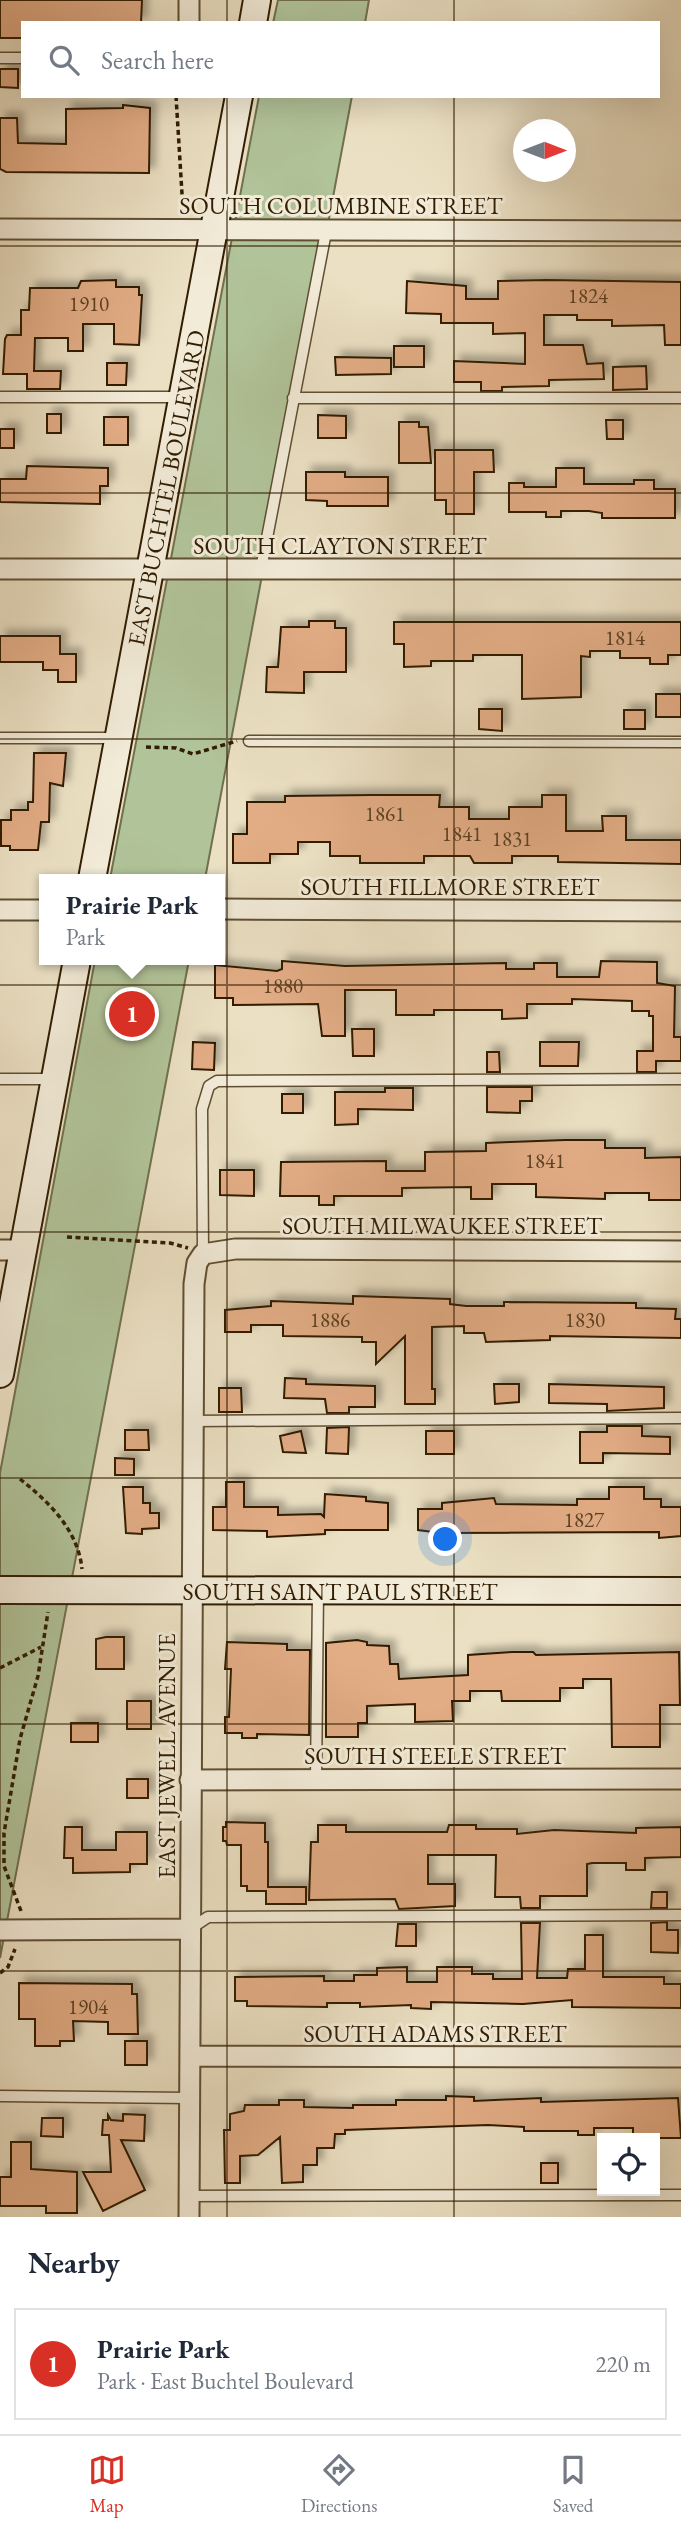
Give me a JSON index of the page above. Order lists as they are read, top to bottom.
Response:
{
  "streets": {
    "main road": ["EAST BUCHTEL BOULEVARD", "SOUTH SAINT PAUL STREET"],
    "street": [
      "SOUTH COLUMBINE STREET",
      "SOUTH CLAYTON STREET",
      "SOUTH FILLMORE STREET",
      "SOUTH MILWAUKEE STREET",
      "SOUTH STEELE STREET",
      "EAST JEWELL AVENUE",
      "SOUTH ADAMS STREET"
    ]
  },
  "crossings": [
    ["SOUTH COLUMBINE STREET", "EAST BUCHTEL BOULEVARD"],
    ["EAST BUCHTEL BOULEVARD", "SOUTH CLAYTON STREET"],
    ["SOUTH MILWAUKEE STREET", "EAST JEWELL AVENUE"],
    ["SOUTH SAINT PAUL STREET", "EAST JEWELL AVENUE"],
    ["SOUTH STEELE STREET", "EAST JEWELL AVENUE"],
    ["EAST JEWELL AVENUE", "SOUTH ADAMS STREET"]
  ],
  "house_numbers": [
    "1824",
    "1910",
    "1814",
    "1861",
    "1841",
    "1831",
    "1880",
    "1841",
    "1886",
    "1830",
    "1827",
    "1904"
  ],
  "north": "right",
  "page": {
    "search": "Search here",
    "popup": ["Prairie Park", "Park"],
    "pins": "1",
    "heading": "Nearby",
    "list": [
      {
        "mark": "1",
        "name": "Prairie Park",
        "note": "Park · East Buchtel Boulevard",
        "value": "220 m"
      }
    ],
    "nav": ["Map", "Directions", "Saved"]
  }
}
